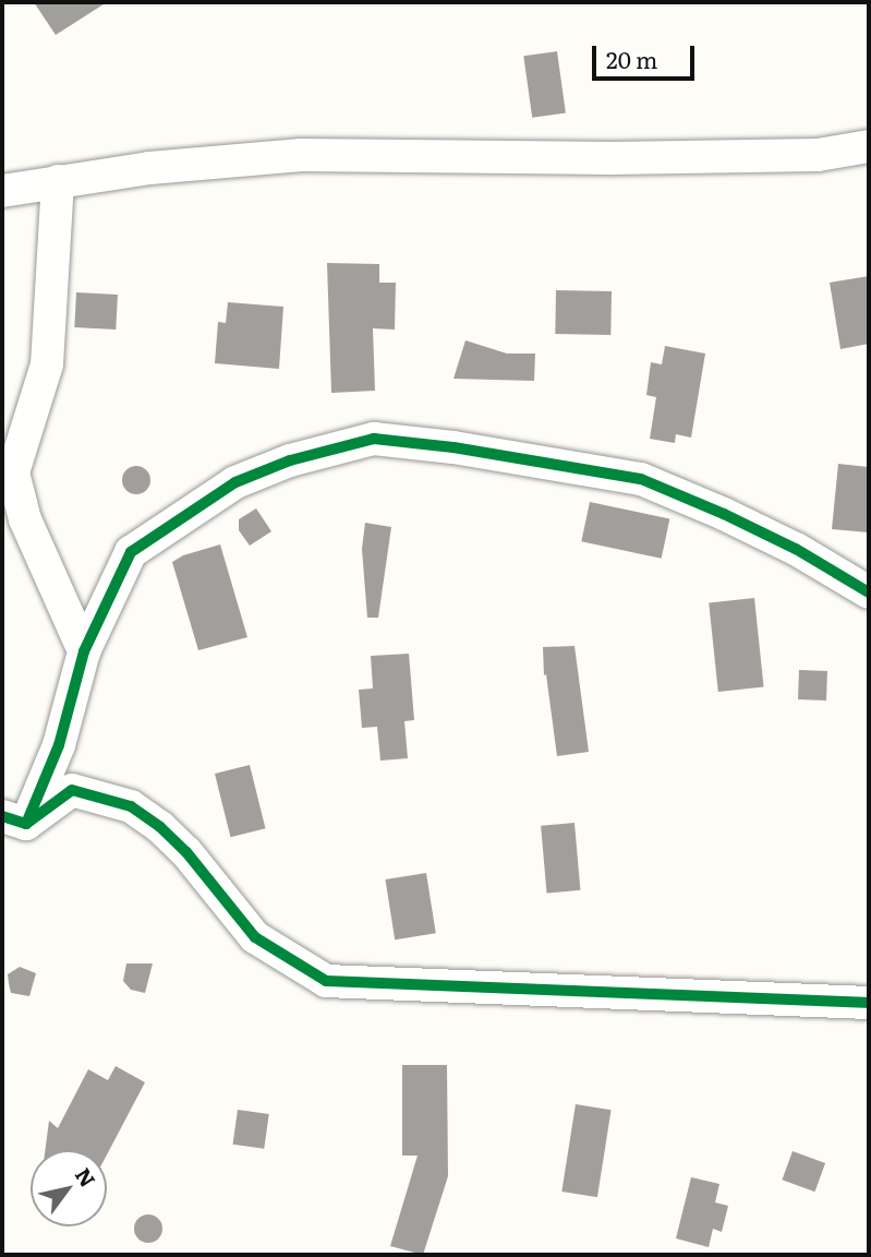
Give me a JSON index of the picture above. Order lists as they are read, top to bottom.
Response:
{
  "scale_bar": "20 m",
  "north": "top right"
}
